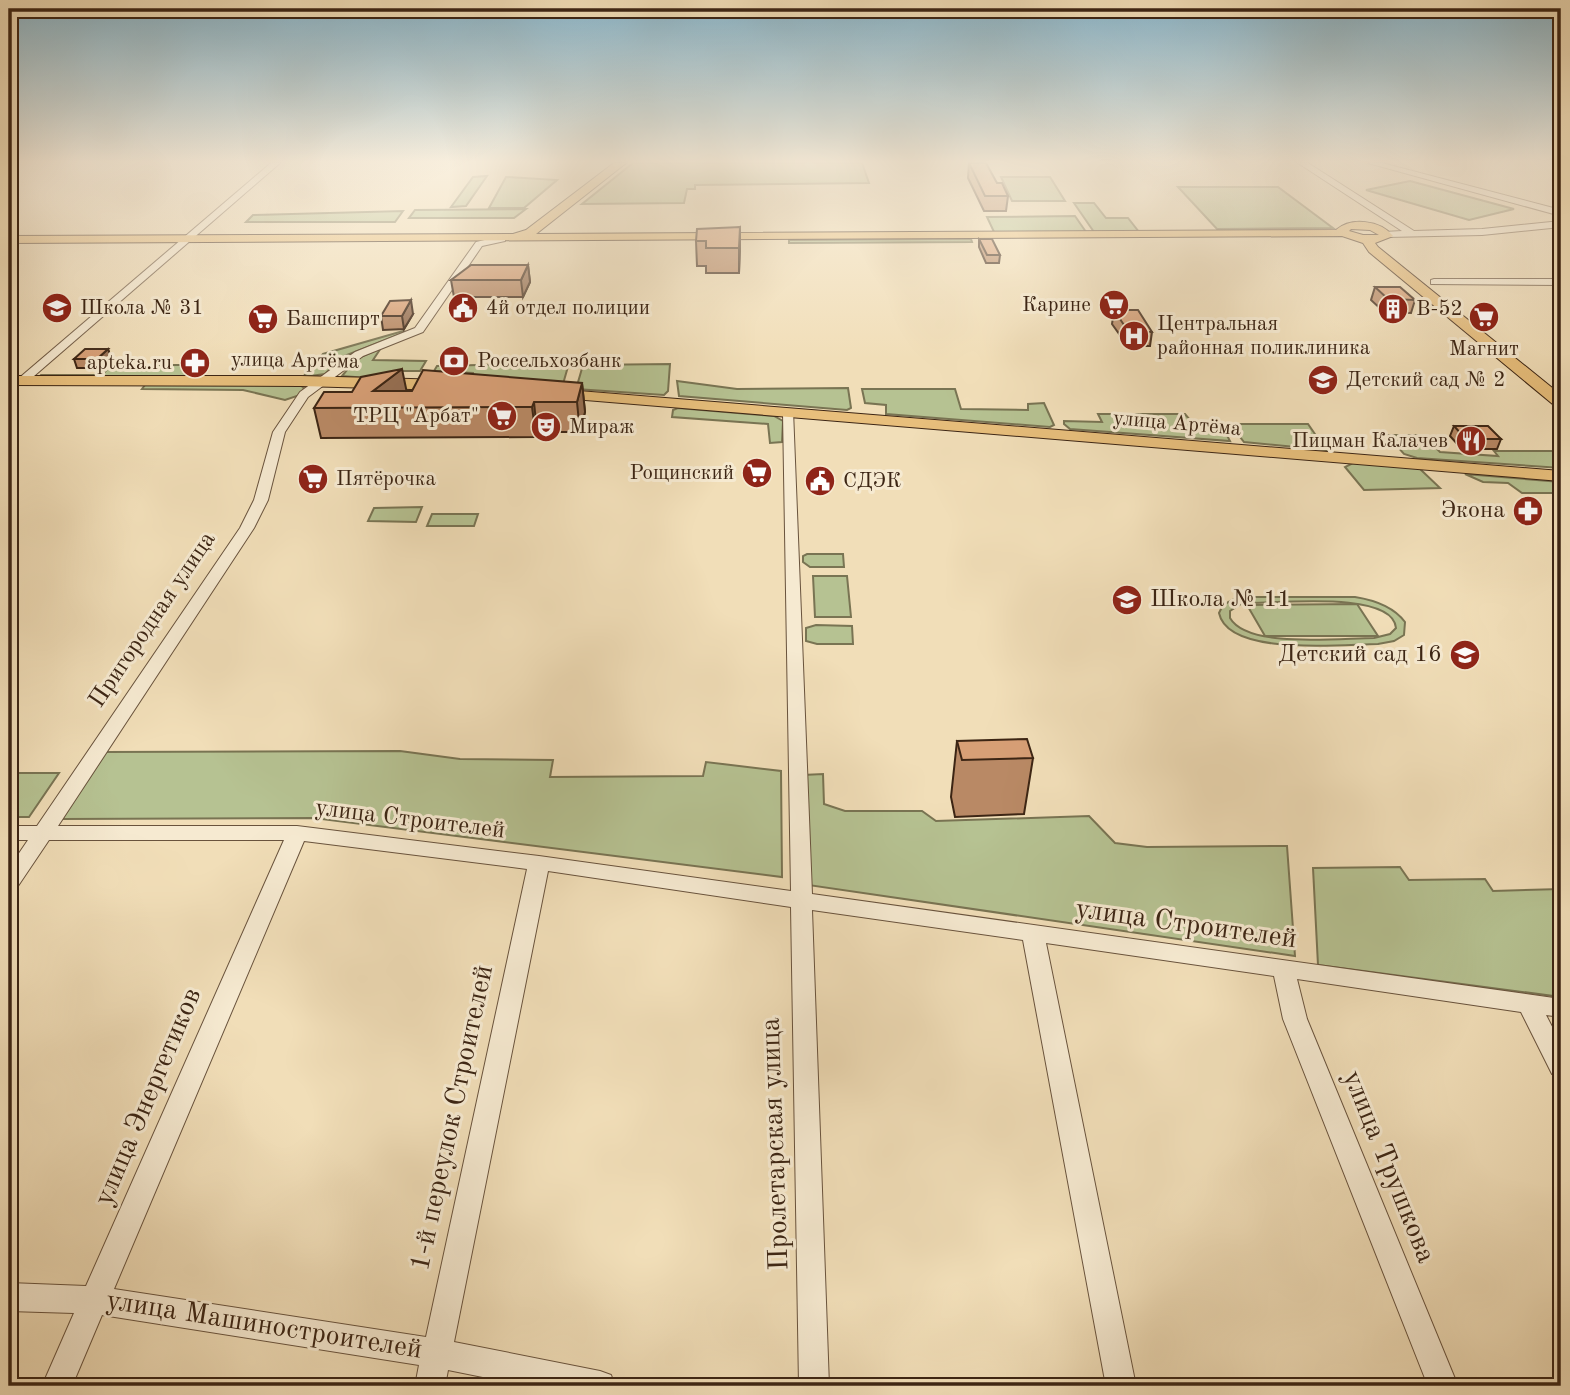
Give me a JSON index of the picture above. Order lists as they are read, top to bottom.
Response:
{
  "streets": {
    "main road": ["улица Артёма"],
    "street": [
      "Пригородная улица",
      "улица Строителей",
      "улица Энергетиков",
      "1-й переулок Строителей",
      "Пролетарская улица",
      "улица Трушкова",
      "улица Машиностроителей"
    ]
  },
  "crossings": [
    ["улица Артёма", "Пригородная улица"],
    ["Пригородная улица", "улица Строителей"],
    ["улица Строителей", "улица Энергетиков"],
    ["улица Строителей", "1-й переулок Строителей"],
    ["улица Строителей", "Пролетарская улица"],
    ["улица Строителей", "улица Трушкова"],
    ["улица Энергетиков", "улица Машиностроителей"],
    ["1-й переулок Строителей", "улица Машиностроителей"]
  ],
  "places": {
    "supermarket": [
      "Карине",
      "Магнит",
      "Башспирт",
      "ТРЦ \"Арбат\"",
      "Рощинский",
      "Пятёрочка"
    ],
    "school or university": [
      "Школа № 31",
      "Детский сад № 2",
      "Школа № 11",
      "Детский сад 16"
    ],
    "public building": ["4й отдел полиции", "СДЭК"],
    "building": ["B-52"],
    "hospital": ["Центральная районная поликлиника"],
    "bank": ["Россельхозбанк"],
    "pharmacy": ["apteka.ru", "Экона"],
    "theatre": ["Мираж"],
    "restaurant": ["Пицман Калачев"]
  }
}
